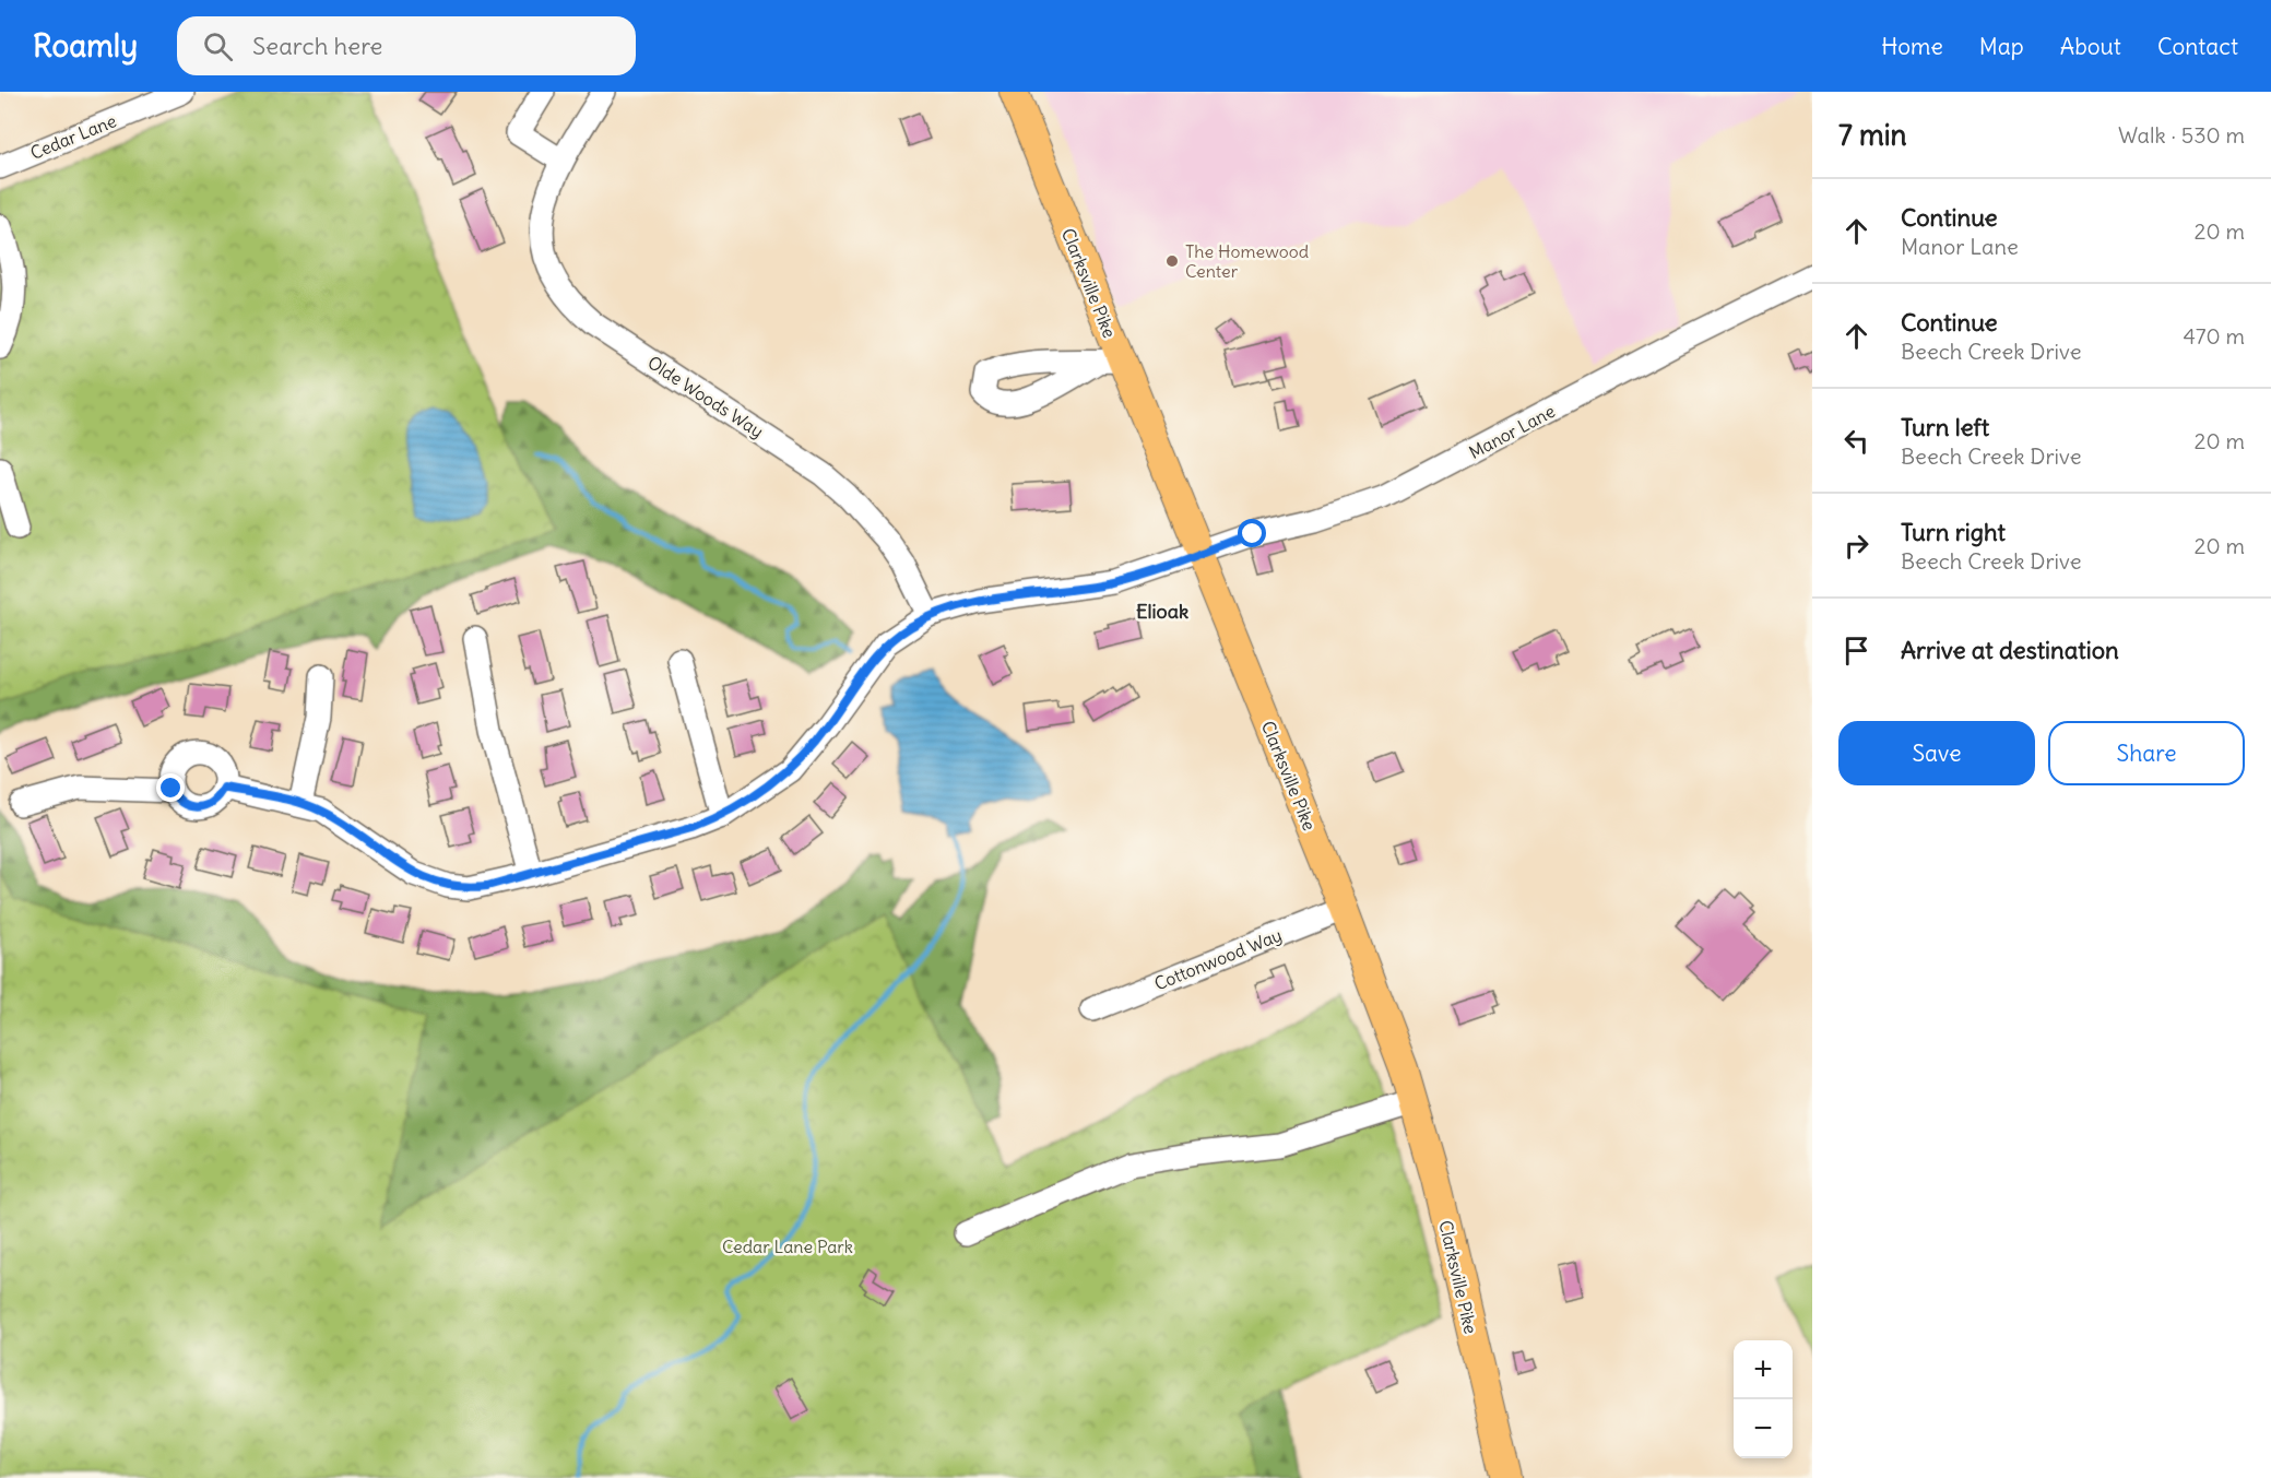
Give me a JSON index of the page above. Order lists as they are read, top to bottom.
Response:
{
  "streets": {
    "main road": ["Clarksville Pike"],
    "street": [
      "Cedar Lane",
      "Olde Woods Way",
      "Manor Lane",
      "Cottonwood Way"
    ]
  },
  "crossings": [
    ["Clarksville Pike", "Manor Lane"],
    ["Clarksville Pike", "Cottonwood Way"],
    ["Olde Woods Way", "Manor Lane"]
  ],
  "districts": ["Elioak"],
  "parks": ["Cedar Lane Park"],
  "places": ["The Homewood Center"],
  "page": {
    "header": "Roamly",
    "search": "Search here",
    "nav": [
      "Home",
      "Map",
      "About",
      "Contact"
    ],
    "heading": ["7 min", "Walk · 530 m"],
    "list": [
      ["Continue", "Manor Lane", "20 m"],
      ["Continue", "Beech Creek Drive", "470 m"],
      ["Turn left", "Beech Creek Drive", "20 m"],
      ["Turn right", "Beech Creek Drive", "20 m"],
      "Arrive at destination"
    ],
    "buttons": ["Save", "Share"],
    "map_buttons": ["+", "−"]
  }
}
